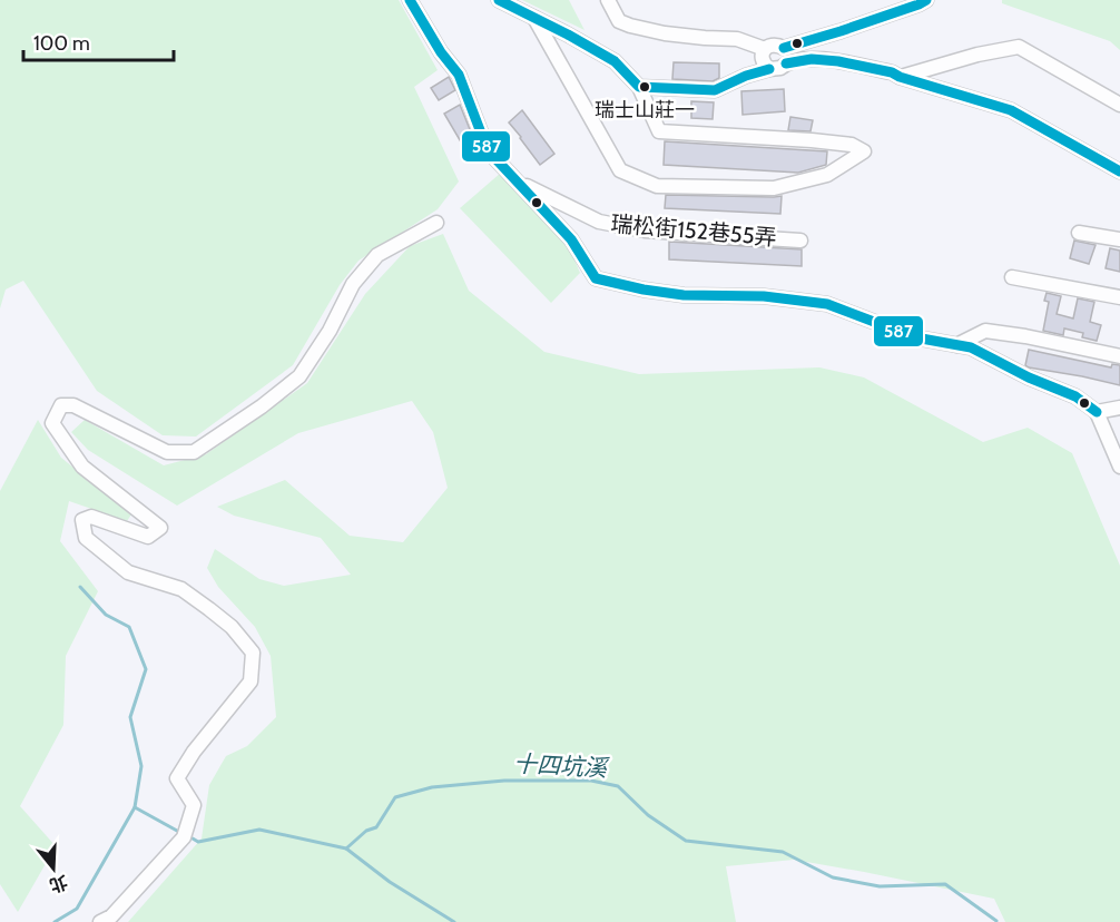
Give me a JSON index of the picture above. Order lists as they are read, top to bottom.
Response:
{
  "streets": {
    "street": ["瑞松街152巷55弄"]
  },
  "water": ["十四坑溪"],
  "places": ["瑞士山莊一"],
  "lines": ["transit line 587"],
  "scale_bar": "100 m",
  "north": "bottom"
}
